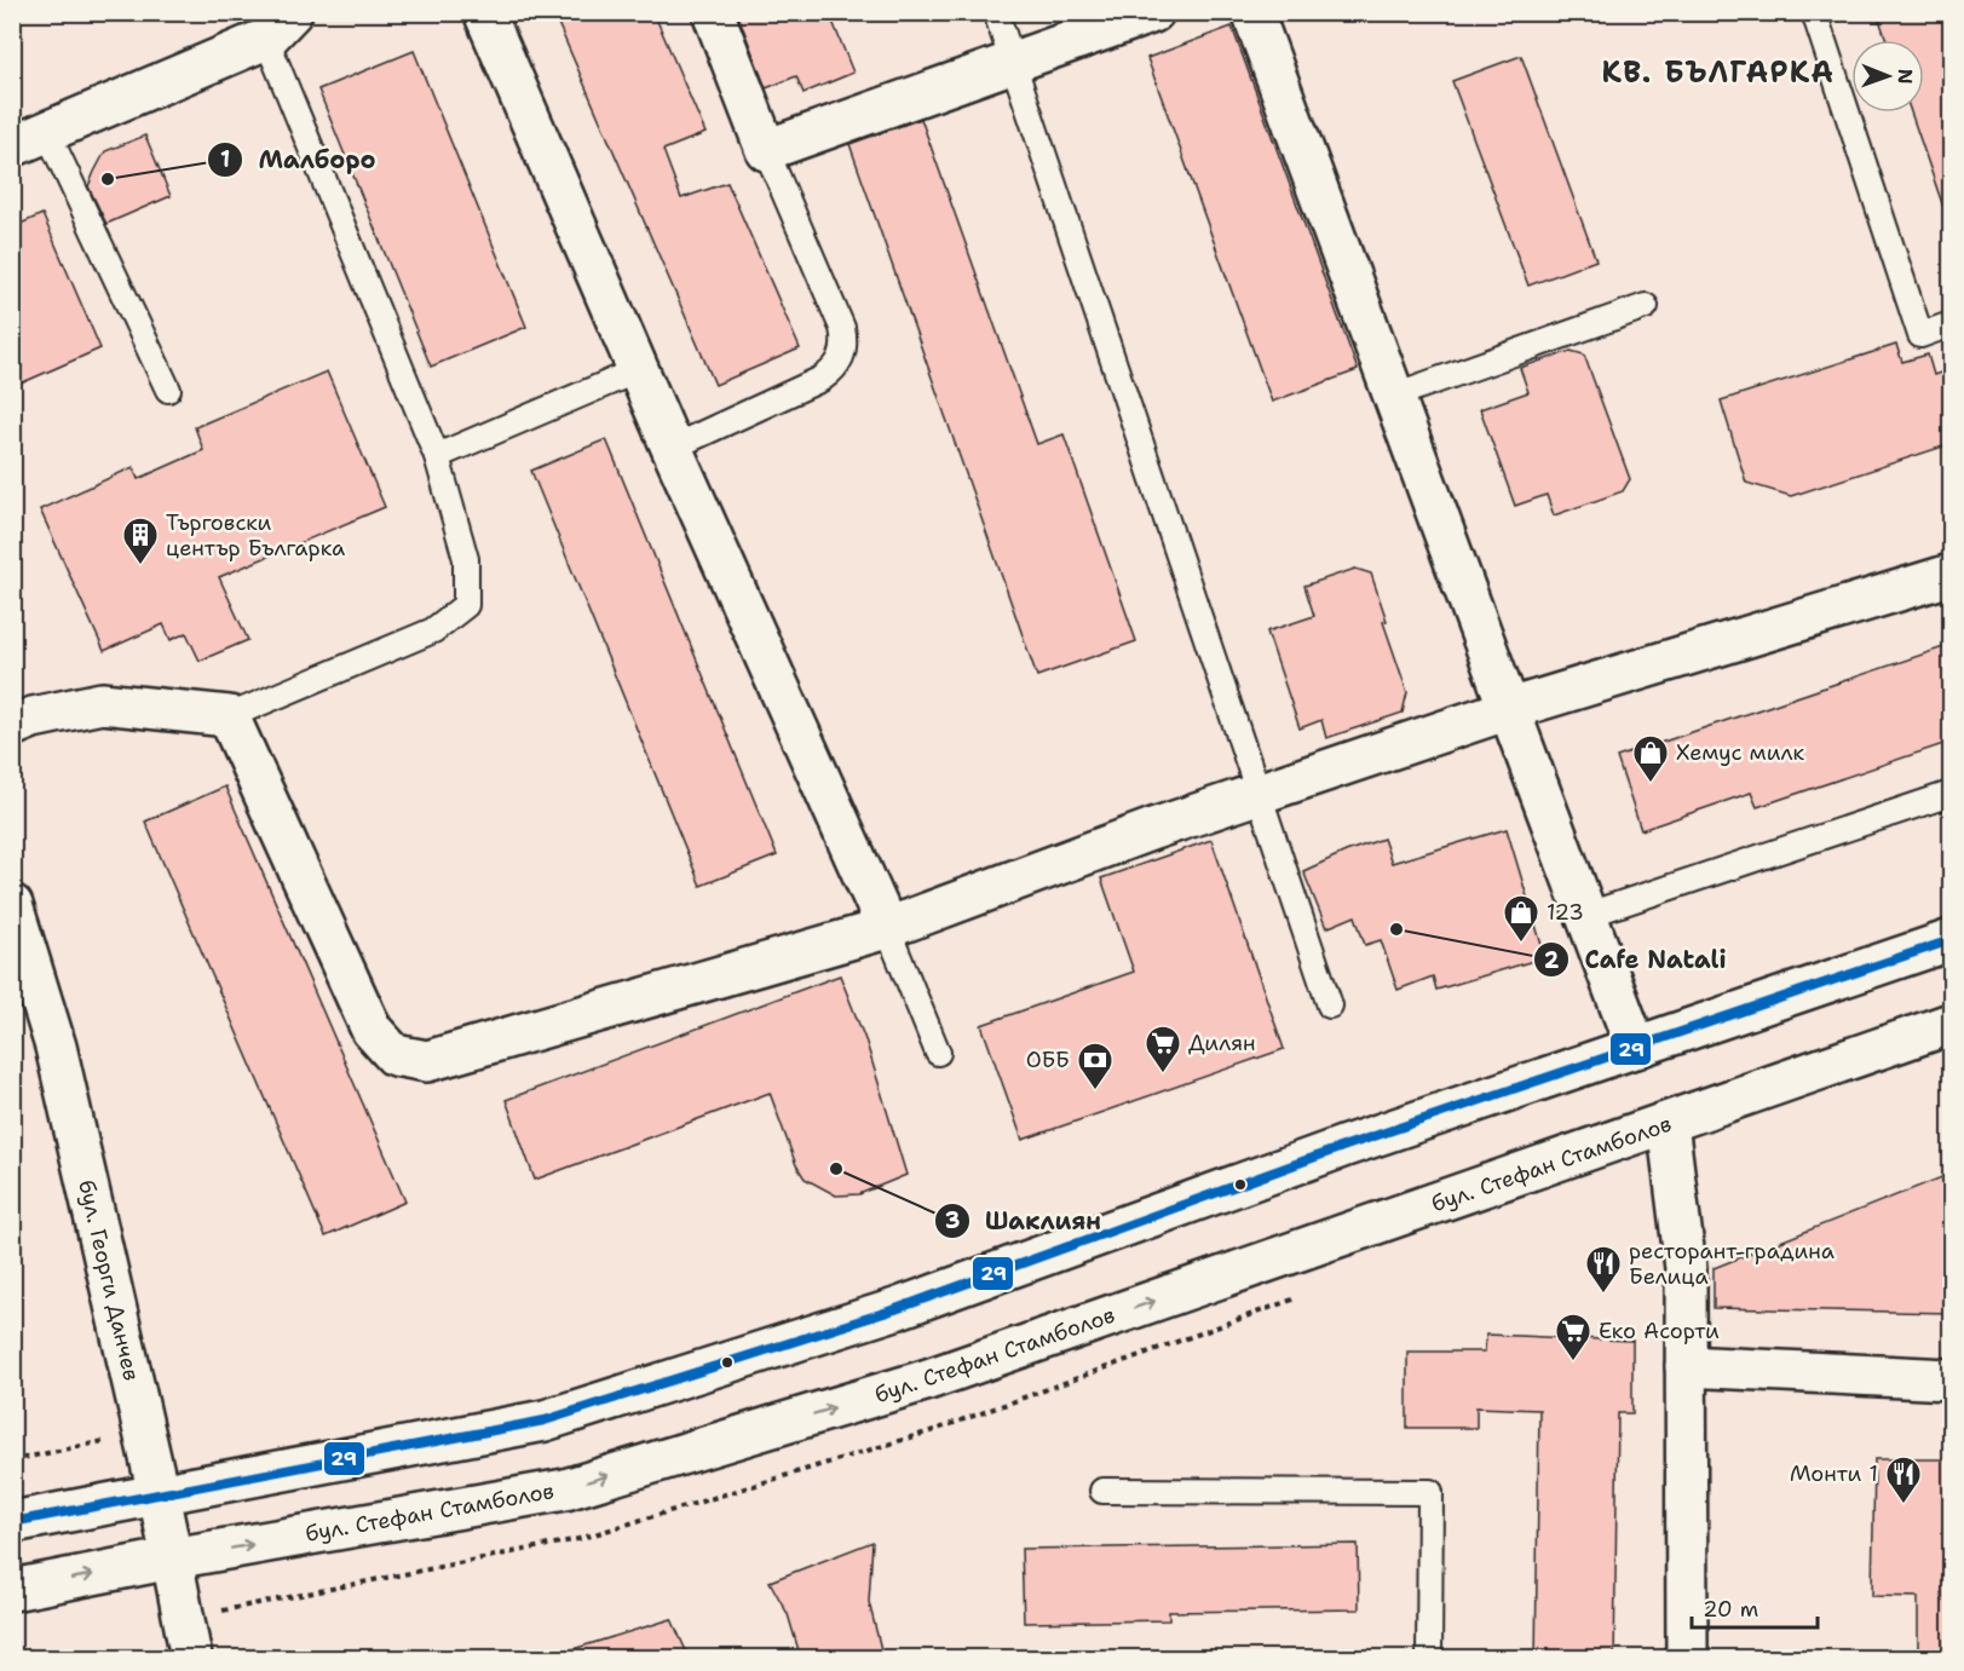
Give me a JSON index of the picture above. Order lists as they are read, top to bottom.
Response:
{
  "streets": {
    "street": ["бул. Стефан Стамболов", "бул. Георги Данчев"]
  },
  "crossings": [
    ["бул. Стефан Стамболов", "бул. Георги Данчев"]
  ],
  "districts": ["КВ. БЪЛГАРКА"],
  "places": {
    "other": ["Малборо", "Cafe Natali", "Шаклиян"],
    "building": ["Търговски център Българка"],
    "shop": ["Хемус милк", "123"],
    "supermarket": ["Дилян", "Еко Асорти"],
    "bank": ["ОББ"],
    "restaurant": ["ресторант-градина Белица", "Монти 1"]
  },
  "lines": ["transit line 29"],
  "scale_bar": "20 m",
  "north": "right"
}
